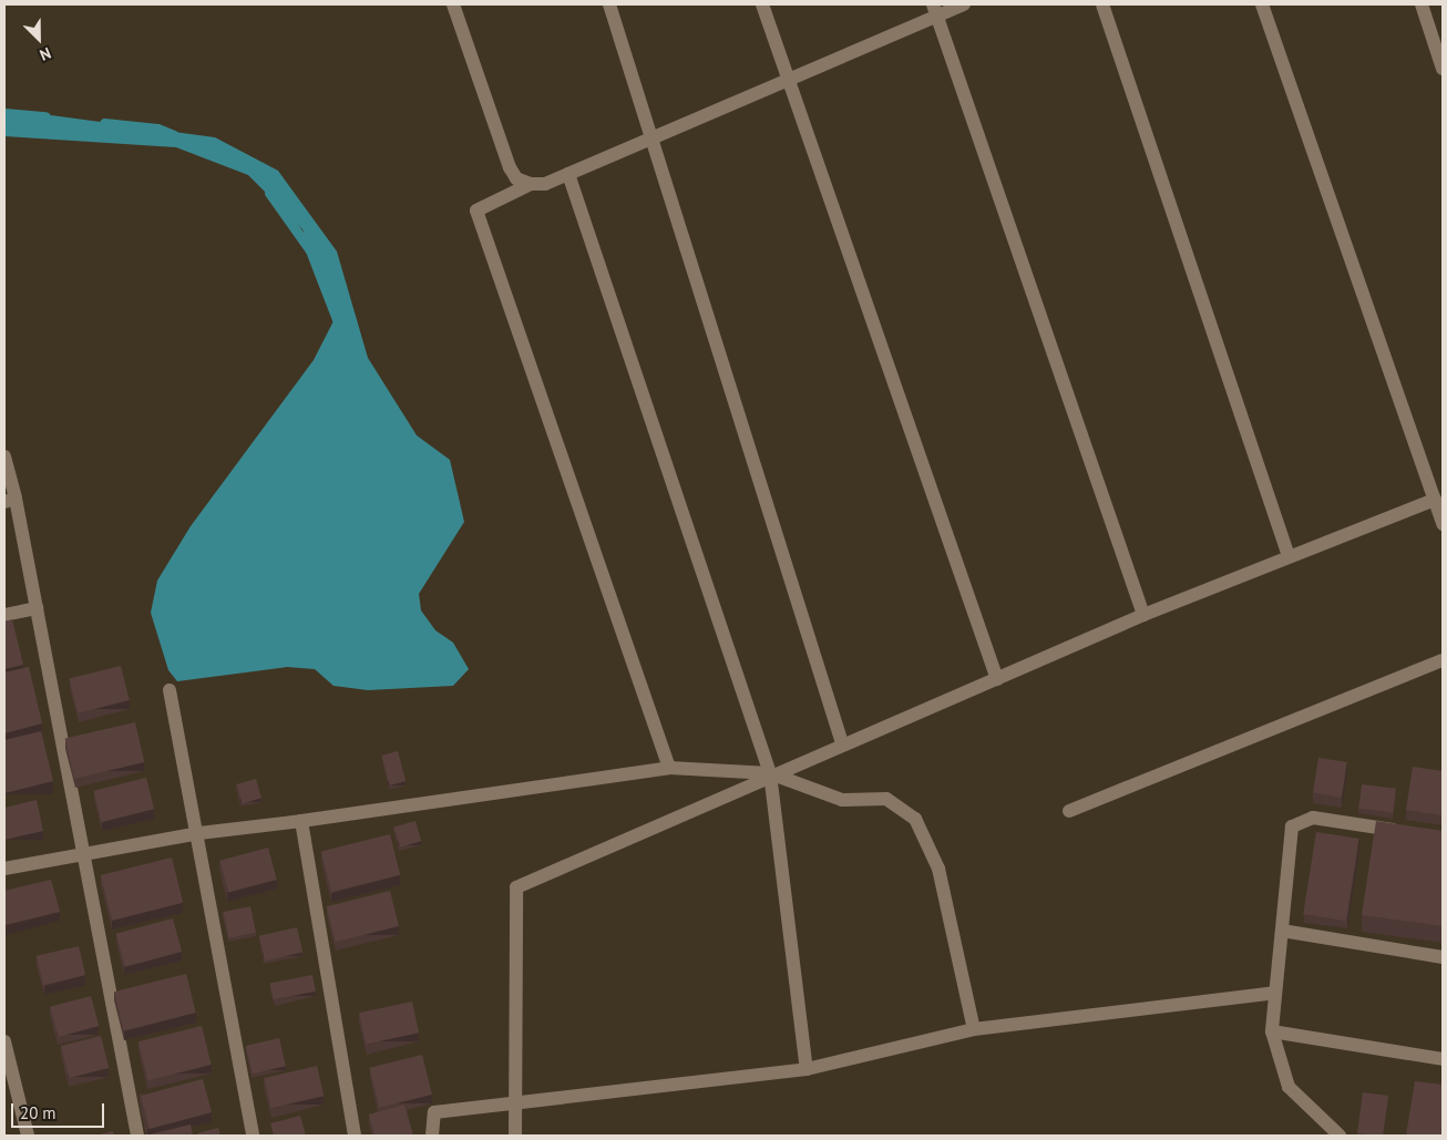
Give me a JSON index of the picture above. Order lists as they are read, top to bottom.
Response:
{
  "scale_bar": "20 m",
  "north": "bottom right"
}
